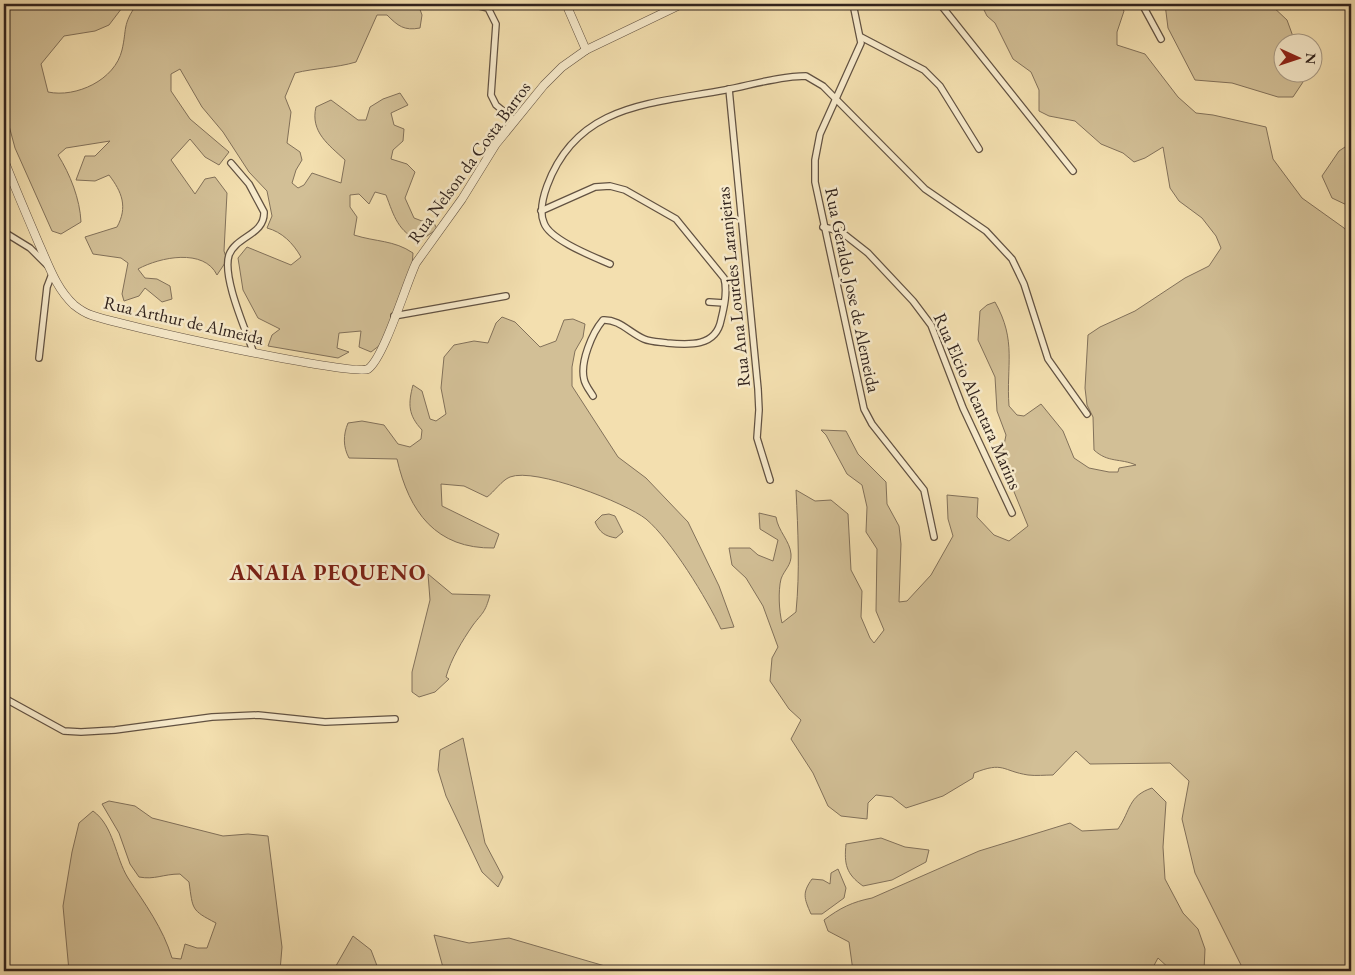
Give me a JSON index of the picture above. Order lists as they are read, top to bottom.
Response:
{
  "streets": {
    "street": [
      "Rua Nelson da Costa Barros",
      "Rua Ana Lourdes Laranjeiras",
      "Rua Geraldo Jose de Alemeida",
      "Rua Arthur de Almeida",
      "Rua Elcio Alcantara Marins"
    ]
  },
  "crossings": [
    ["Rua Nelson da Costa Barros", "Rua Arthur de Almeida"],
    ["Rua Geraldo Jose de Alemeida", "Rua Elcio Alcantara Marins"]
  ],
  "districts": ["ANAIA PEQUENO"],
  "north": "right"
}
